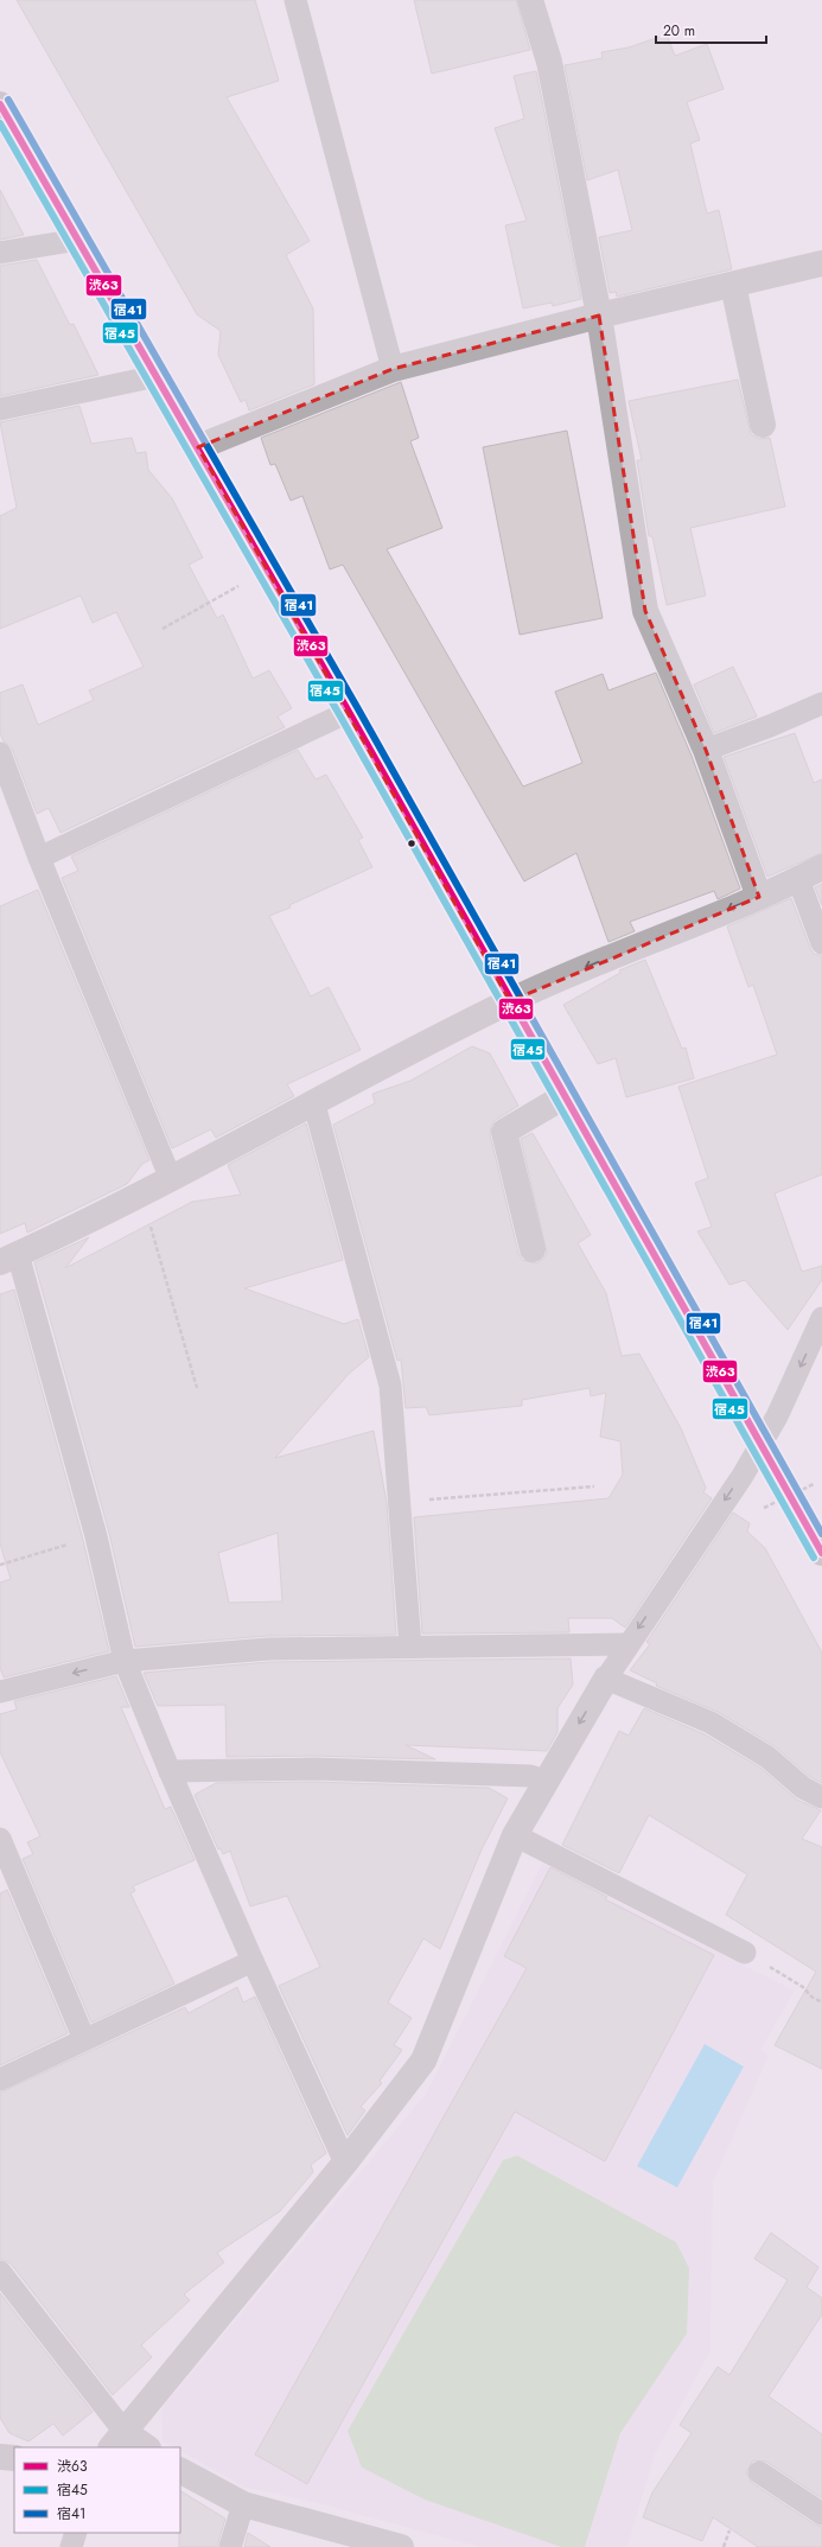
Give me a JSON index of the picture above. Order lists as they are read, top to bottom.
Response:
{
  "lines": ["transit line 宿41", "transit line 渋63", "transit line 宿45"],
  "legend": ["渋63", "宿45", "宿41"],
  "scale_bar": "20 m"
}
